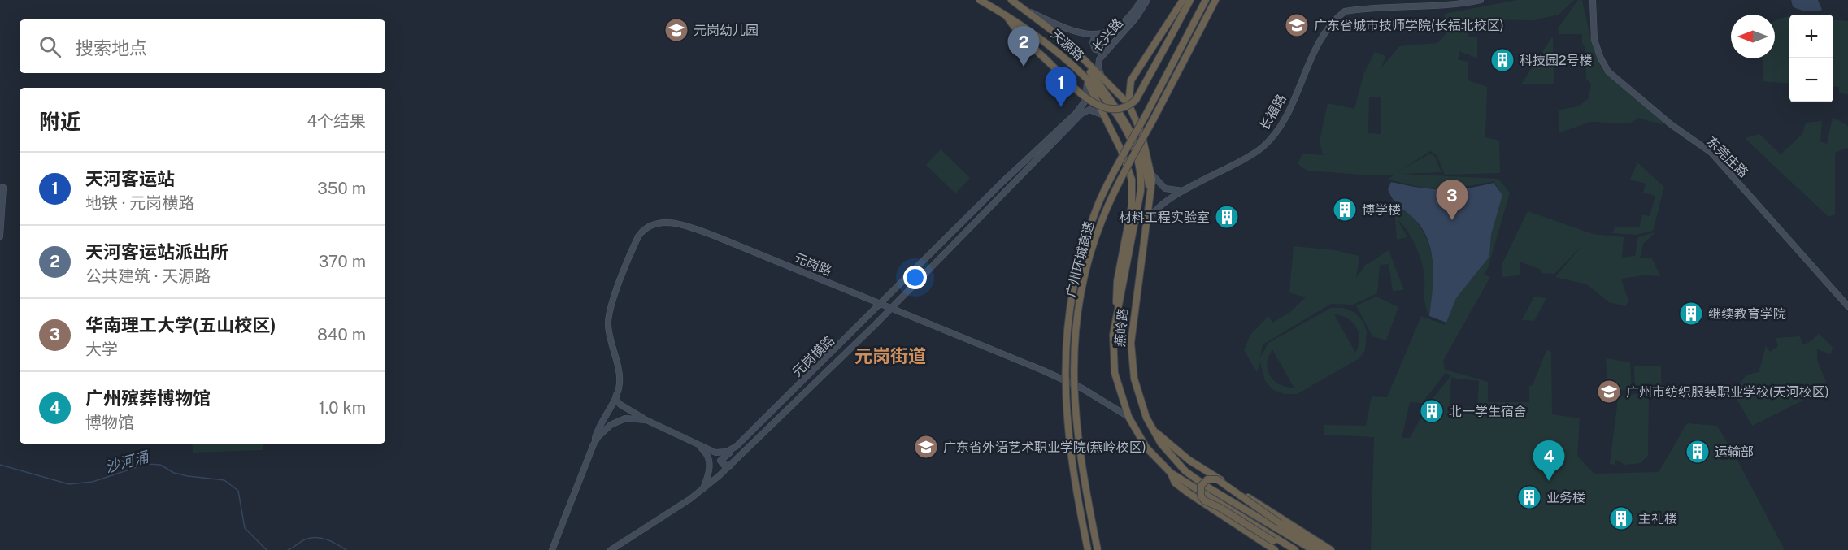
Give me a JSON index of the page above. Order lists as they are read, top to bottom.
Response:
{
  "streets": {
    "highway": ["天源路", "广州环城高速", "燕岭路"],
    "street": [
      "长兴路",
      "长福路",
      "东莞庄路",
      "元岗路",
      "元岗横路"
    ]
  },
  "crossings": [
    ["长兴路", "天源路"],
    ["长兴路", "燕岭路"],
    ["天源路", "燕岭路"],
    ["天源路", "元岗横路"],
    ["长福路", "燕岭路"],
    ["元岗路", "燕岭路"],
    ["元岗路", "元岗横路"],
    ["燕岭路", "元岗横路"]
  ],
  "districts": ["元岗街道"],
  "water": ["沙河涌"],
  "places": {
    "school or university": [
      "广东省城市技师学院(长福北校区)",
      "元岗幼儿园",
      "广州市纺织服装职业学校(天河校区)",
      "广东省外语艺术职业学院(燕岭校区)"
    ],
    "building": [
      "科技园2号楼",
      "博学楼",
      "材料工程实验室",
      "继续教育学院",
      "北一学生宿舍",
      "运输部",
      "业务楼",
      "主礼楼"
    ]
  },
  "north": "left",
  "page": {
    "map_buttons": ["+", "−"],
    "search": "搜索地点",
    "pins": [
      "2",
      "1",
      "3",
      "4"
    ],
    "heading": ["附近", "4个结果"],
    "list": [
      {
        "mark": "1",
        "name": "天河客运站",
        "note": "地铁 · 元岗横路",
        "value": "350 m"
      },
      {
        "mark": "2",
        "name": "天河客运站派出所",
        "note": "公共建筑 · 天源路",
        "value": "370 m"
      },
      {
        "mark": "3",
        "name": "华南理工大学(五山校区)",
        "note": "大学",
        "value": "840 m"
      },
      {
        "mark": "4",
        "name": "广州殡葬博物馆",
        "note": "博物馆",
        "value": "1.0 km"
      }
    ]
  }
}
